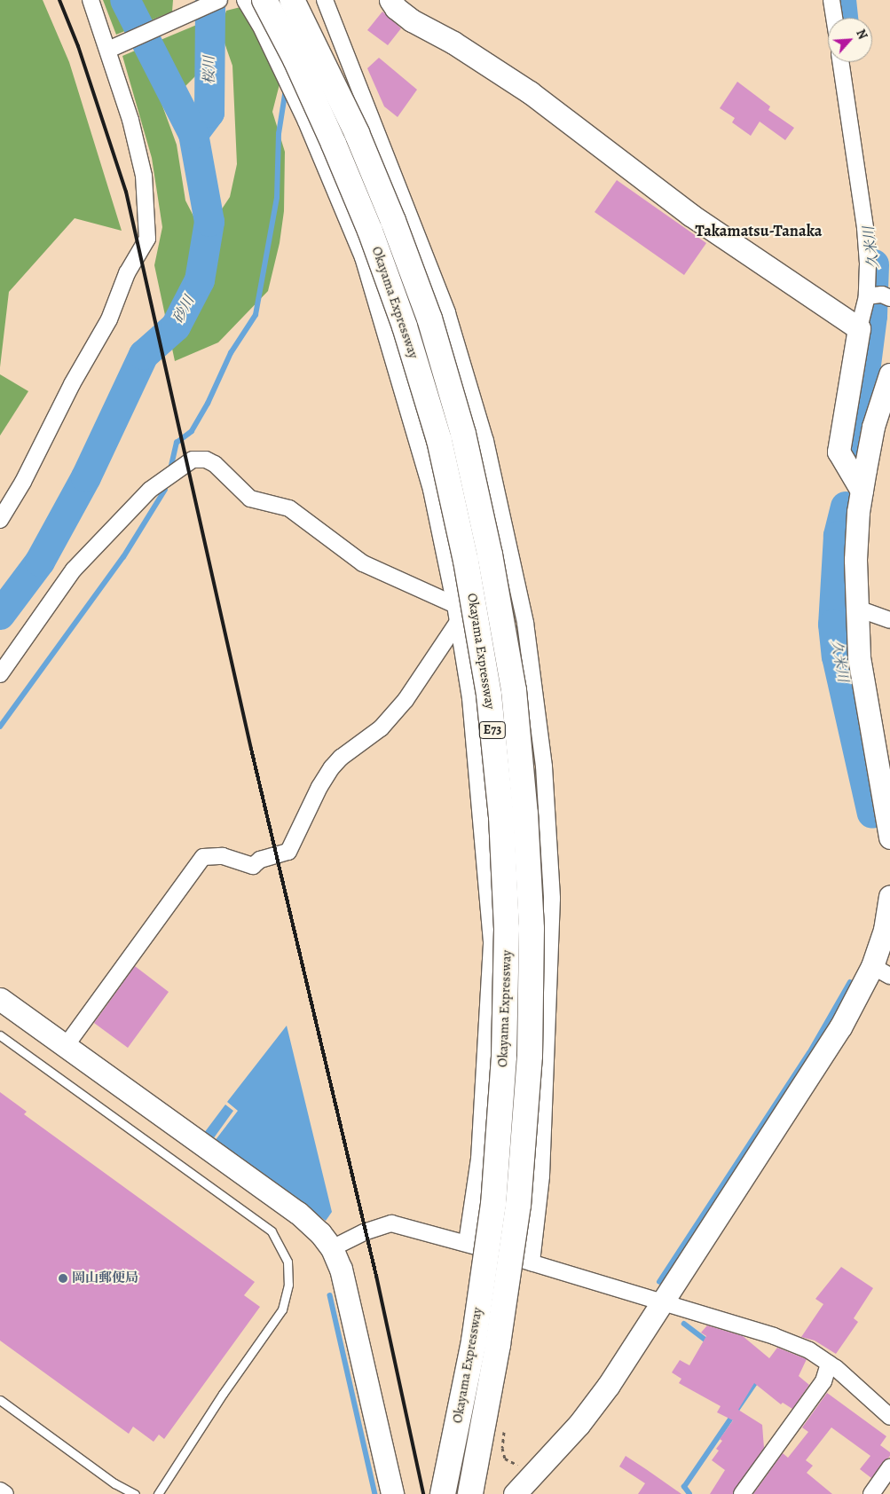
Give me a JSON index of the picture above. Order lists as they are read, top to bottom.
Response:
{
  "streets": {
    "highway": ["Okayama Expressway", "E73"]
  },
  "districts": ["Takamatsu-Tanaka"],
  "water": ["桜川", "久米川", "砂川"],
  "places": ["岡山郵便局"],
  "north": "top right"
}
